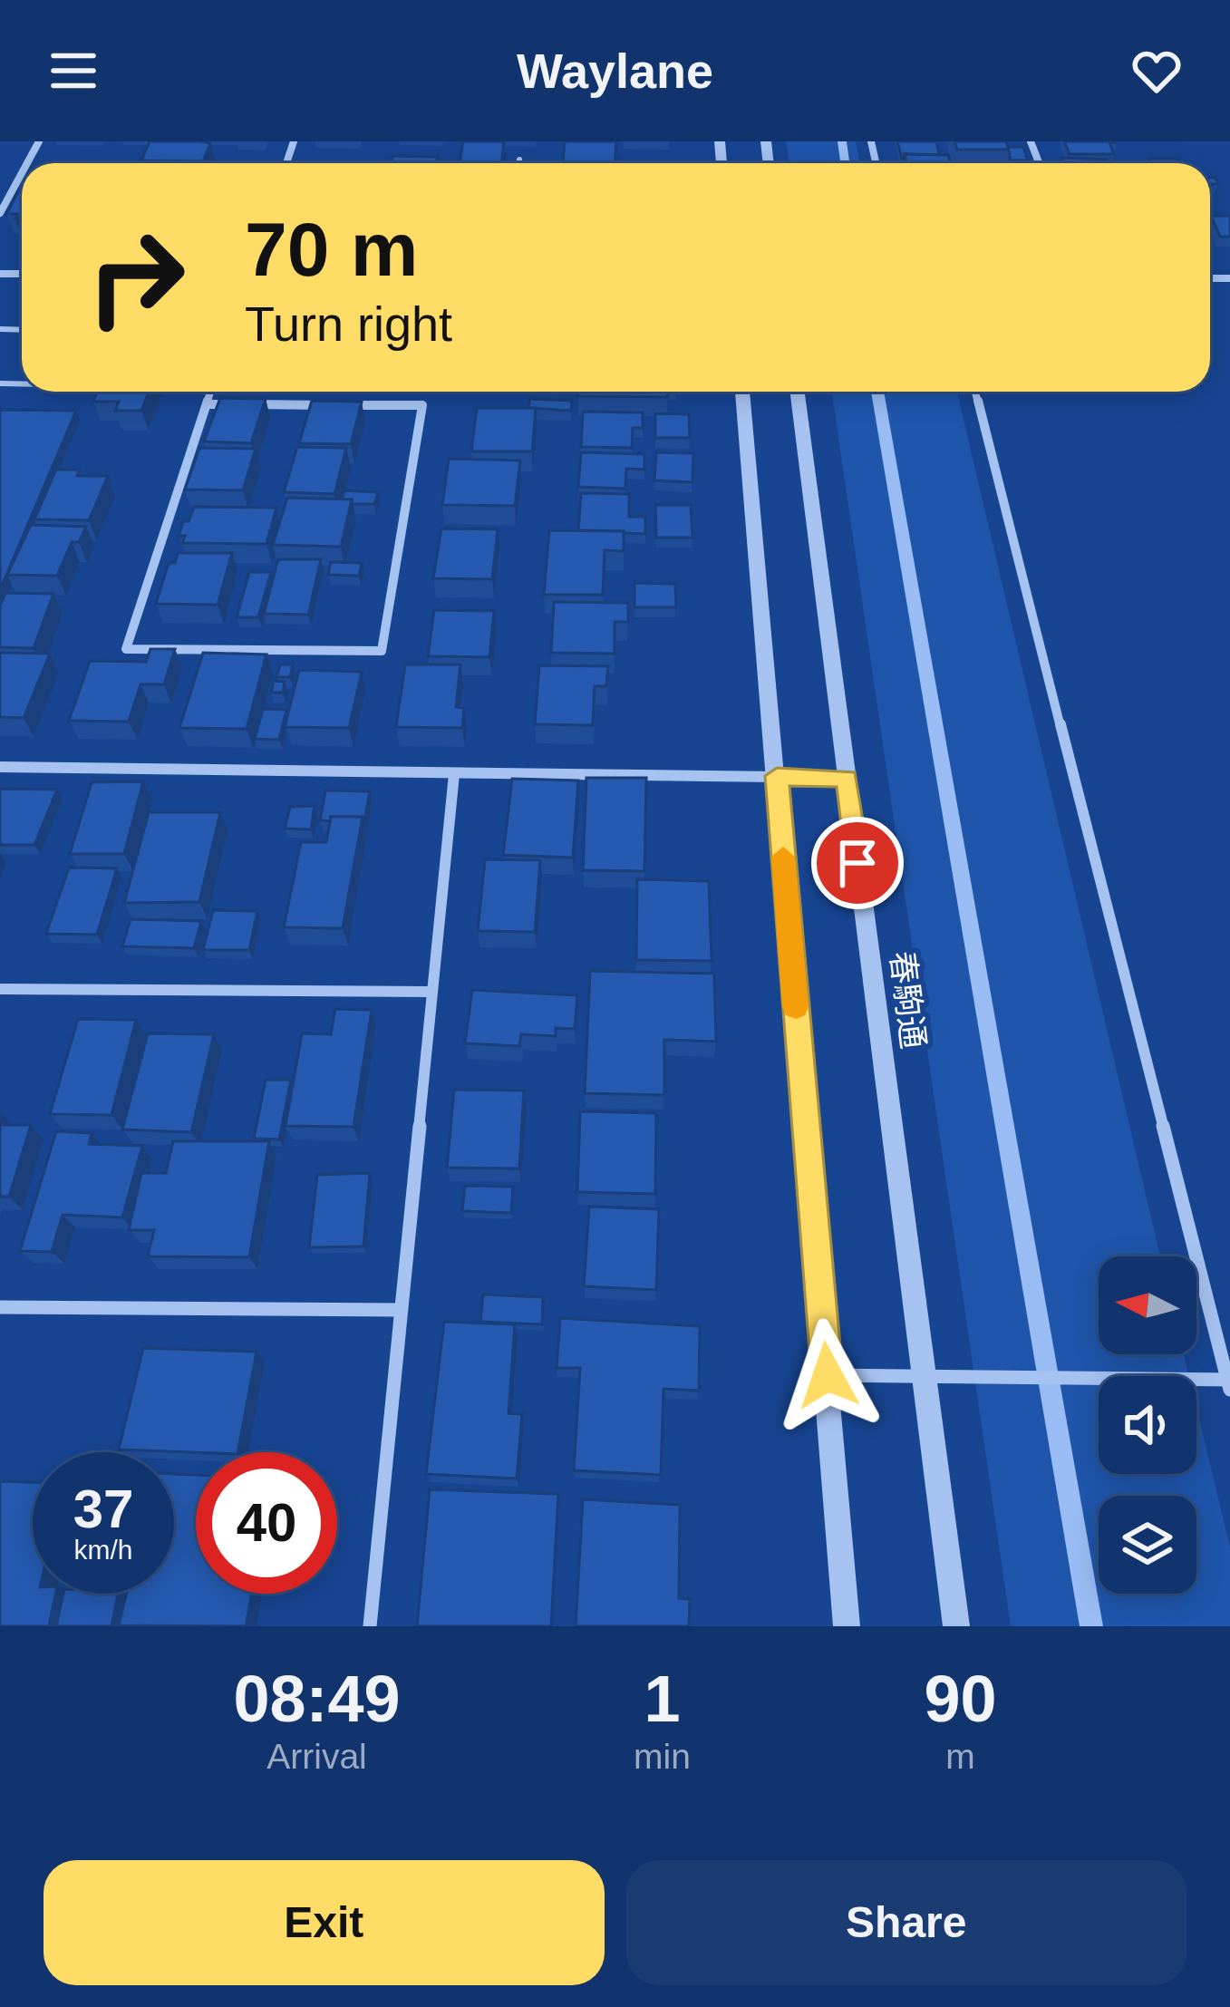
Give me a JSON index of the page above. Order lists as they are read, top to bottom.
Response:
{
  "streets": {
    "street": ["春駒通"]
  },
  "north": "left",
  "page": {
    "header": "Waylane",
    "turn": ["70 m", "Turn right"],
    "speed": "37 km/h",
    "limit": "40",
    "eta": [
      "08:49",
      "Arrival",
      "1",
      "min",
      "90",
      "m"
    ],
    "buttons": ["Exit", "Share"]
  }
}
